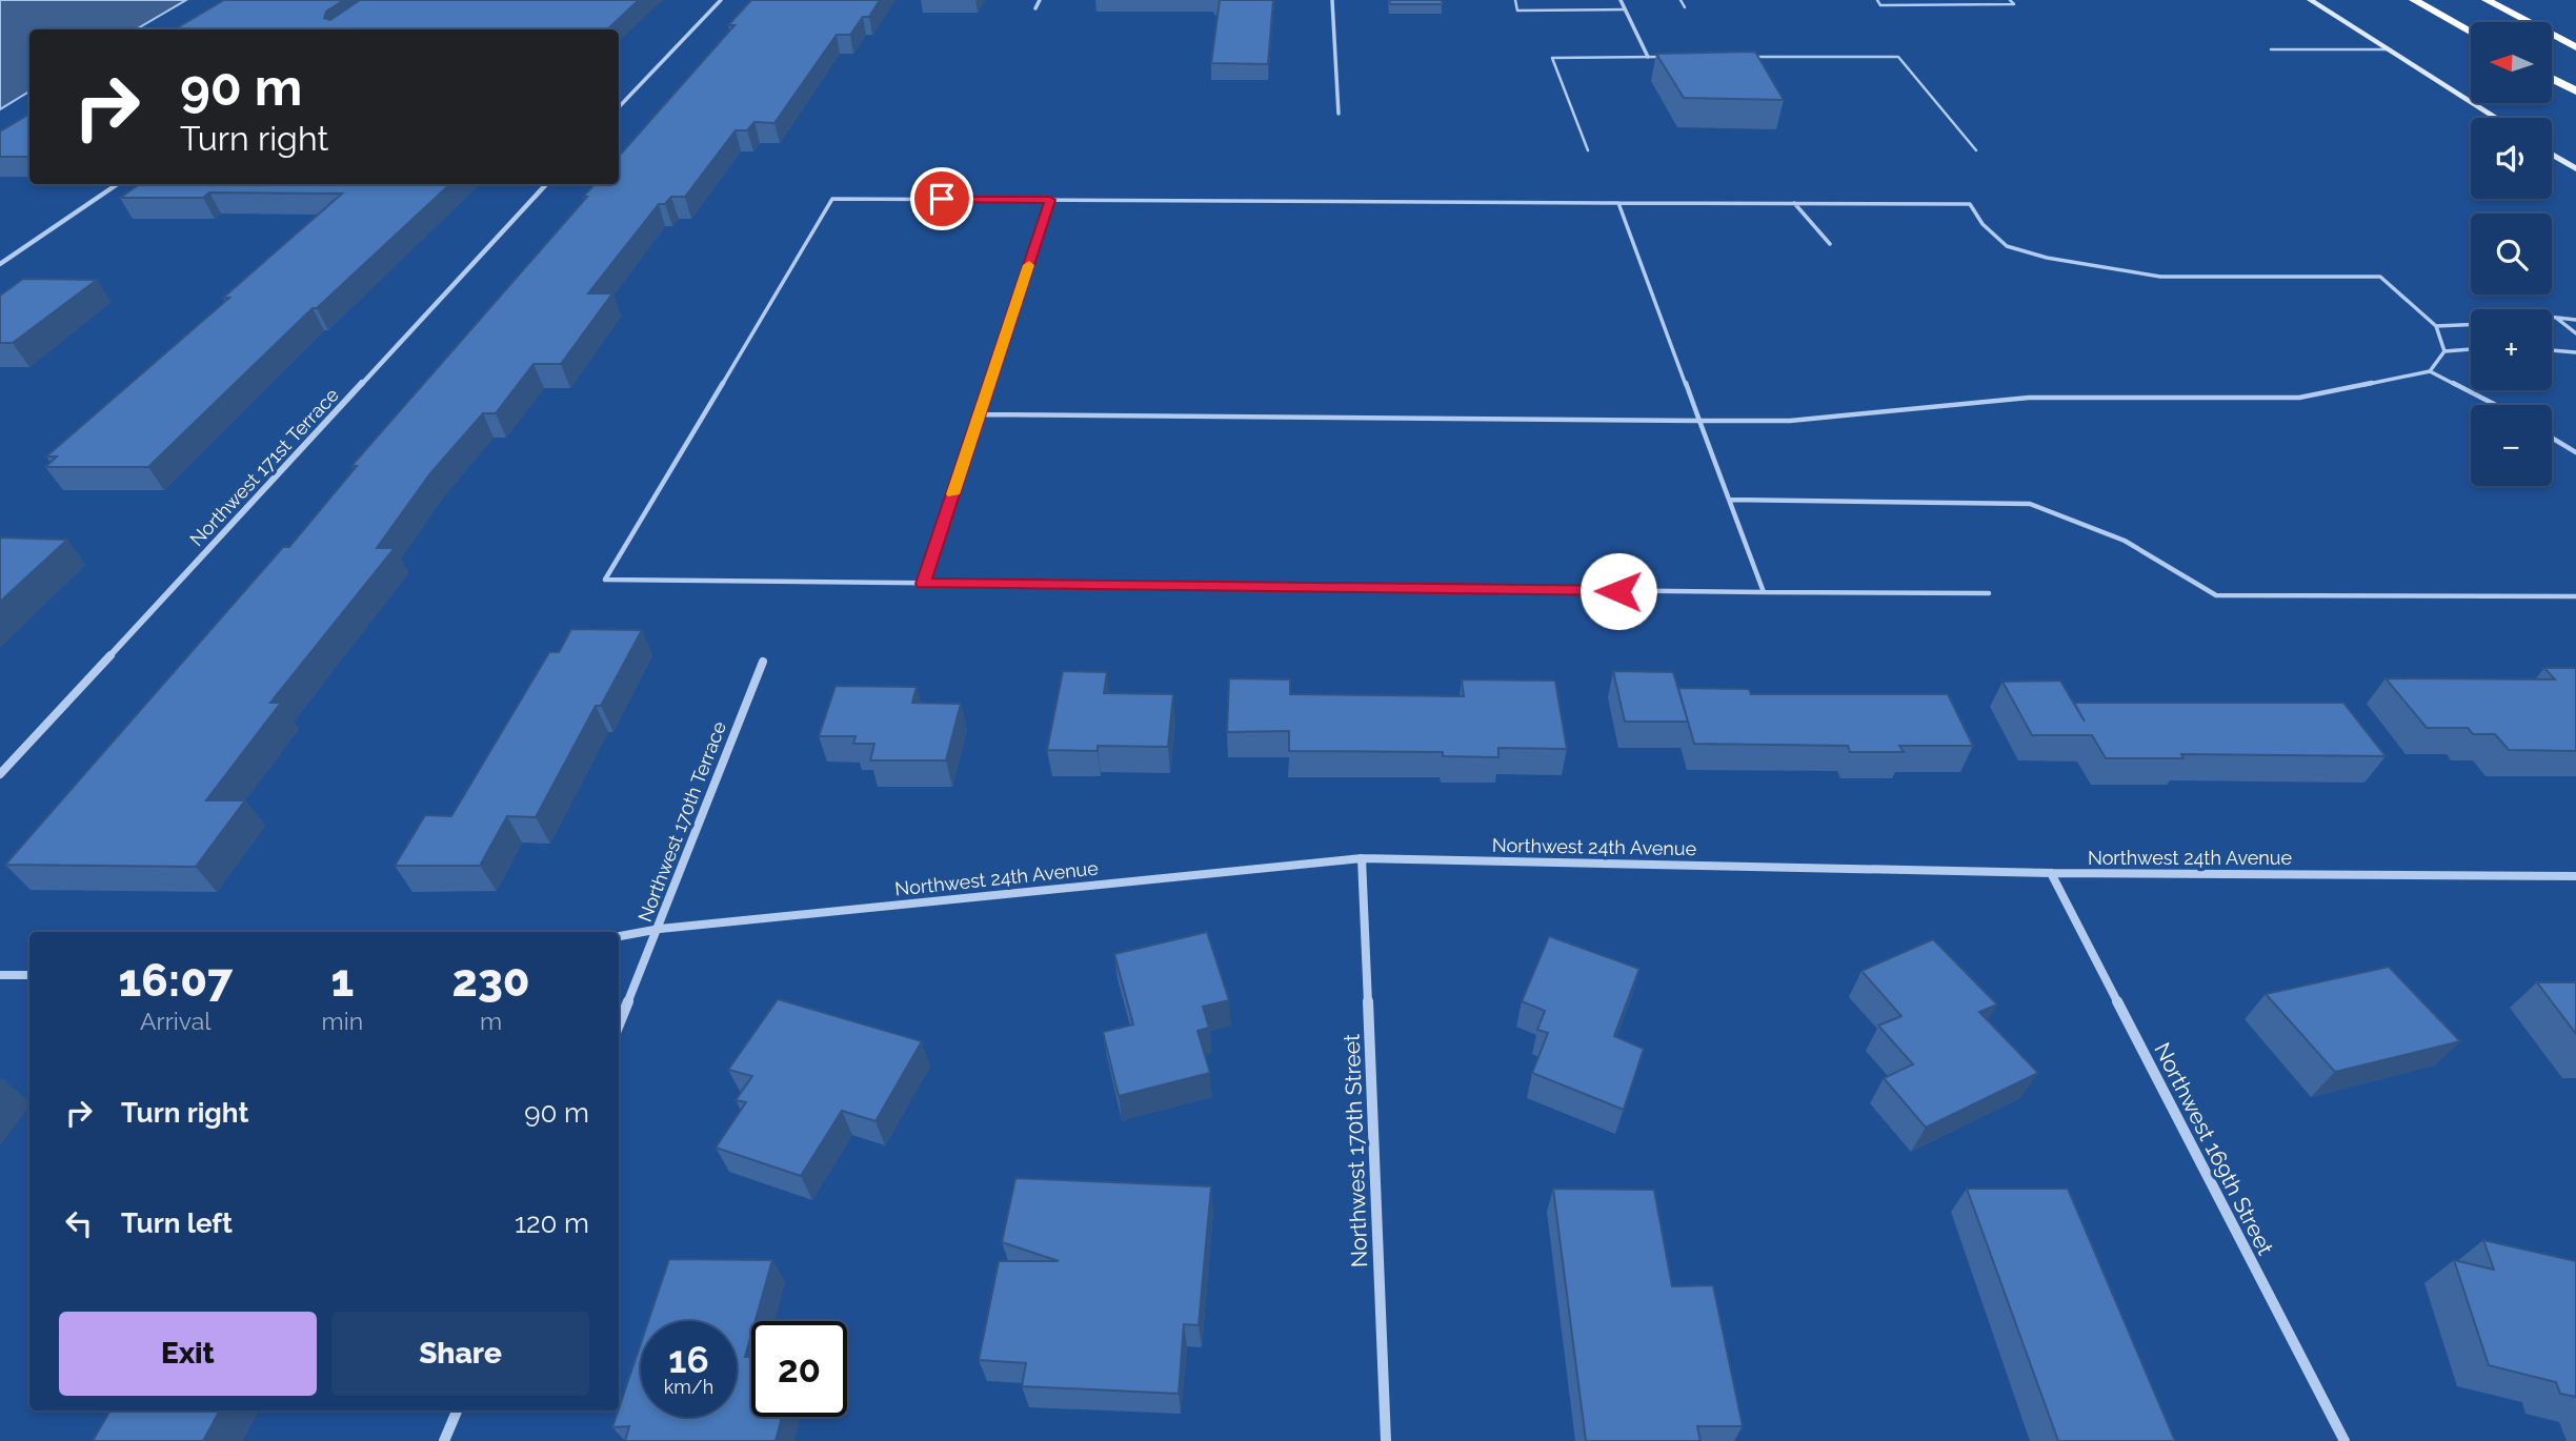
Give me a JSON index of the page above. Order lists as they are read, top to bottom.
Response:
{
  "streets": {
    "street": [
      "Northwest 171st Terrace",
      "Northwest 170th Terrace",
      "Northwest 24th Avenue",
      "Northwest 169th Street",
      "Northwest 170th Street"
    ]
  },
  "crossings": [
    ["Northwest 170th Terrace", "Northwest 24th Avenue"],
    ["Northwest 24th Avenue", "Northwest 169th Street"],
    ["Northwest 24th Avenue", "Northwest 170th Street"]
  ],
  "north": "left",
  "page": {
    "map_buttons": ["+", "−"],
    "turn": ["90 m", "Turn right"],
    "eta": [
      "16:07",
      "Arrival",
      "1",
      "min",
      "230",
      "m"
    ],
    "list": [
      {
        "name": "Turn right",
        "value": "90 m"
      },
      {
        "name": "Turn left",
        "value": "120 m"
      }
    ],
    "buttons": ["Exit", "Share"],
    "speed": "16 km/h",
    "limit": "20"
  }
}
